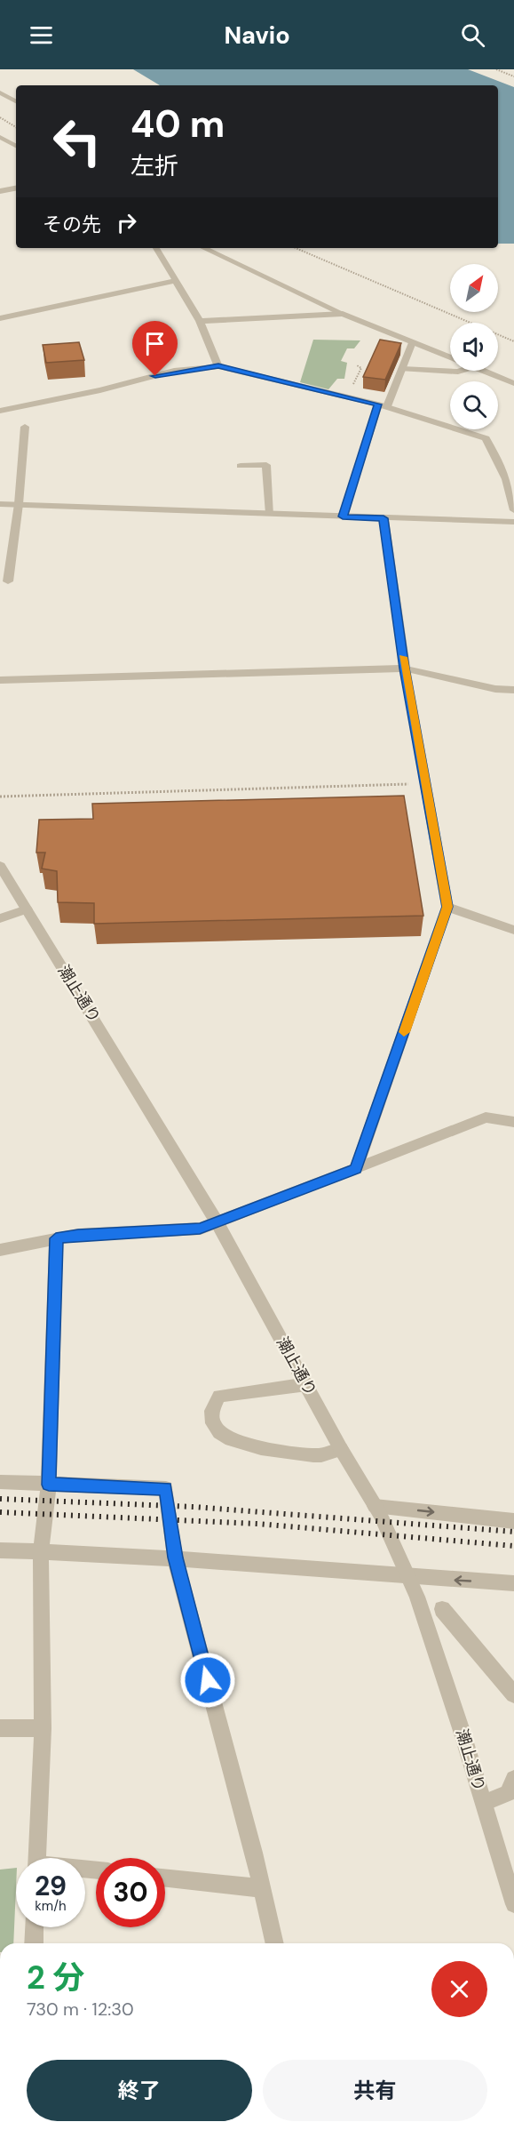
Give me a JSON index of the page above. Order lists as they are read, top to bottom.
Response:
{
  "streets": {
    "street": ["潮止通り"]
  },
  "north": "top right",
  "page": {
    "header": "Navio",
    "turn": ["40 m", "左折"],
    "then": "その先",
    "speed": "29 km/h",
    "limit": "30",
    "heading": ["2 分", "730 m · 12:30"],
    "buttons": ["終了", "共有"]
  }
}
